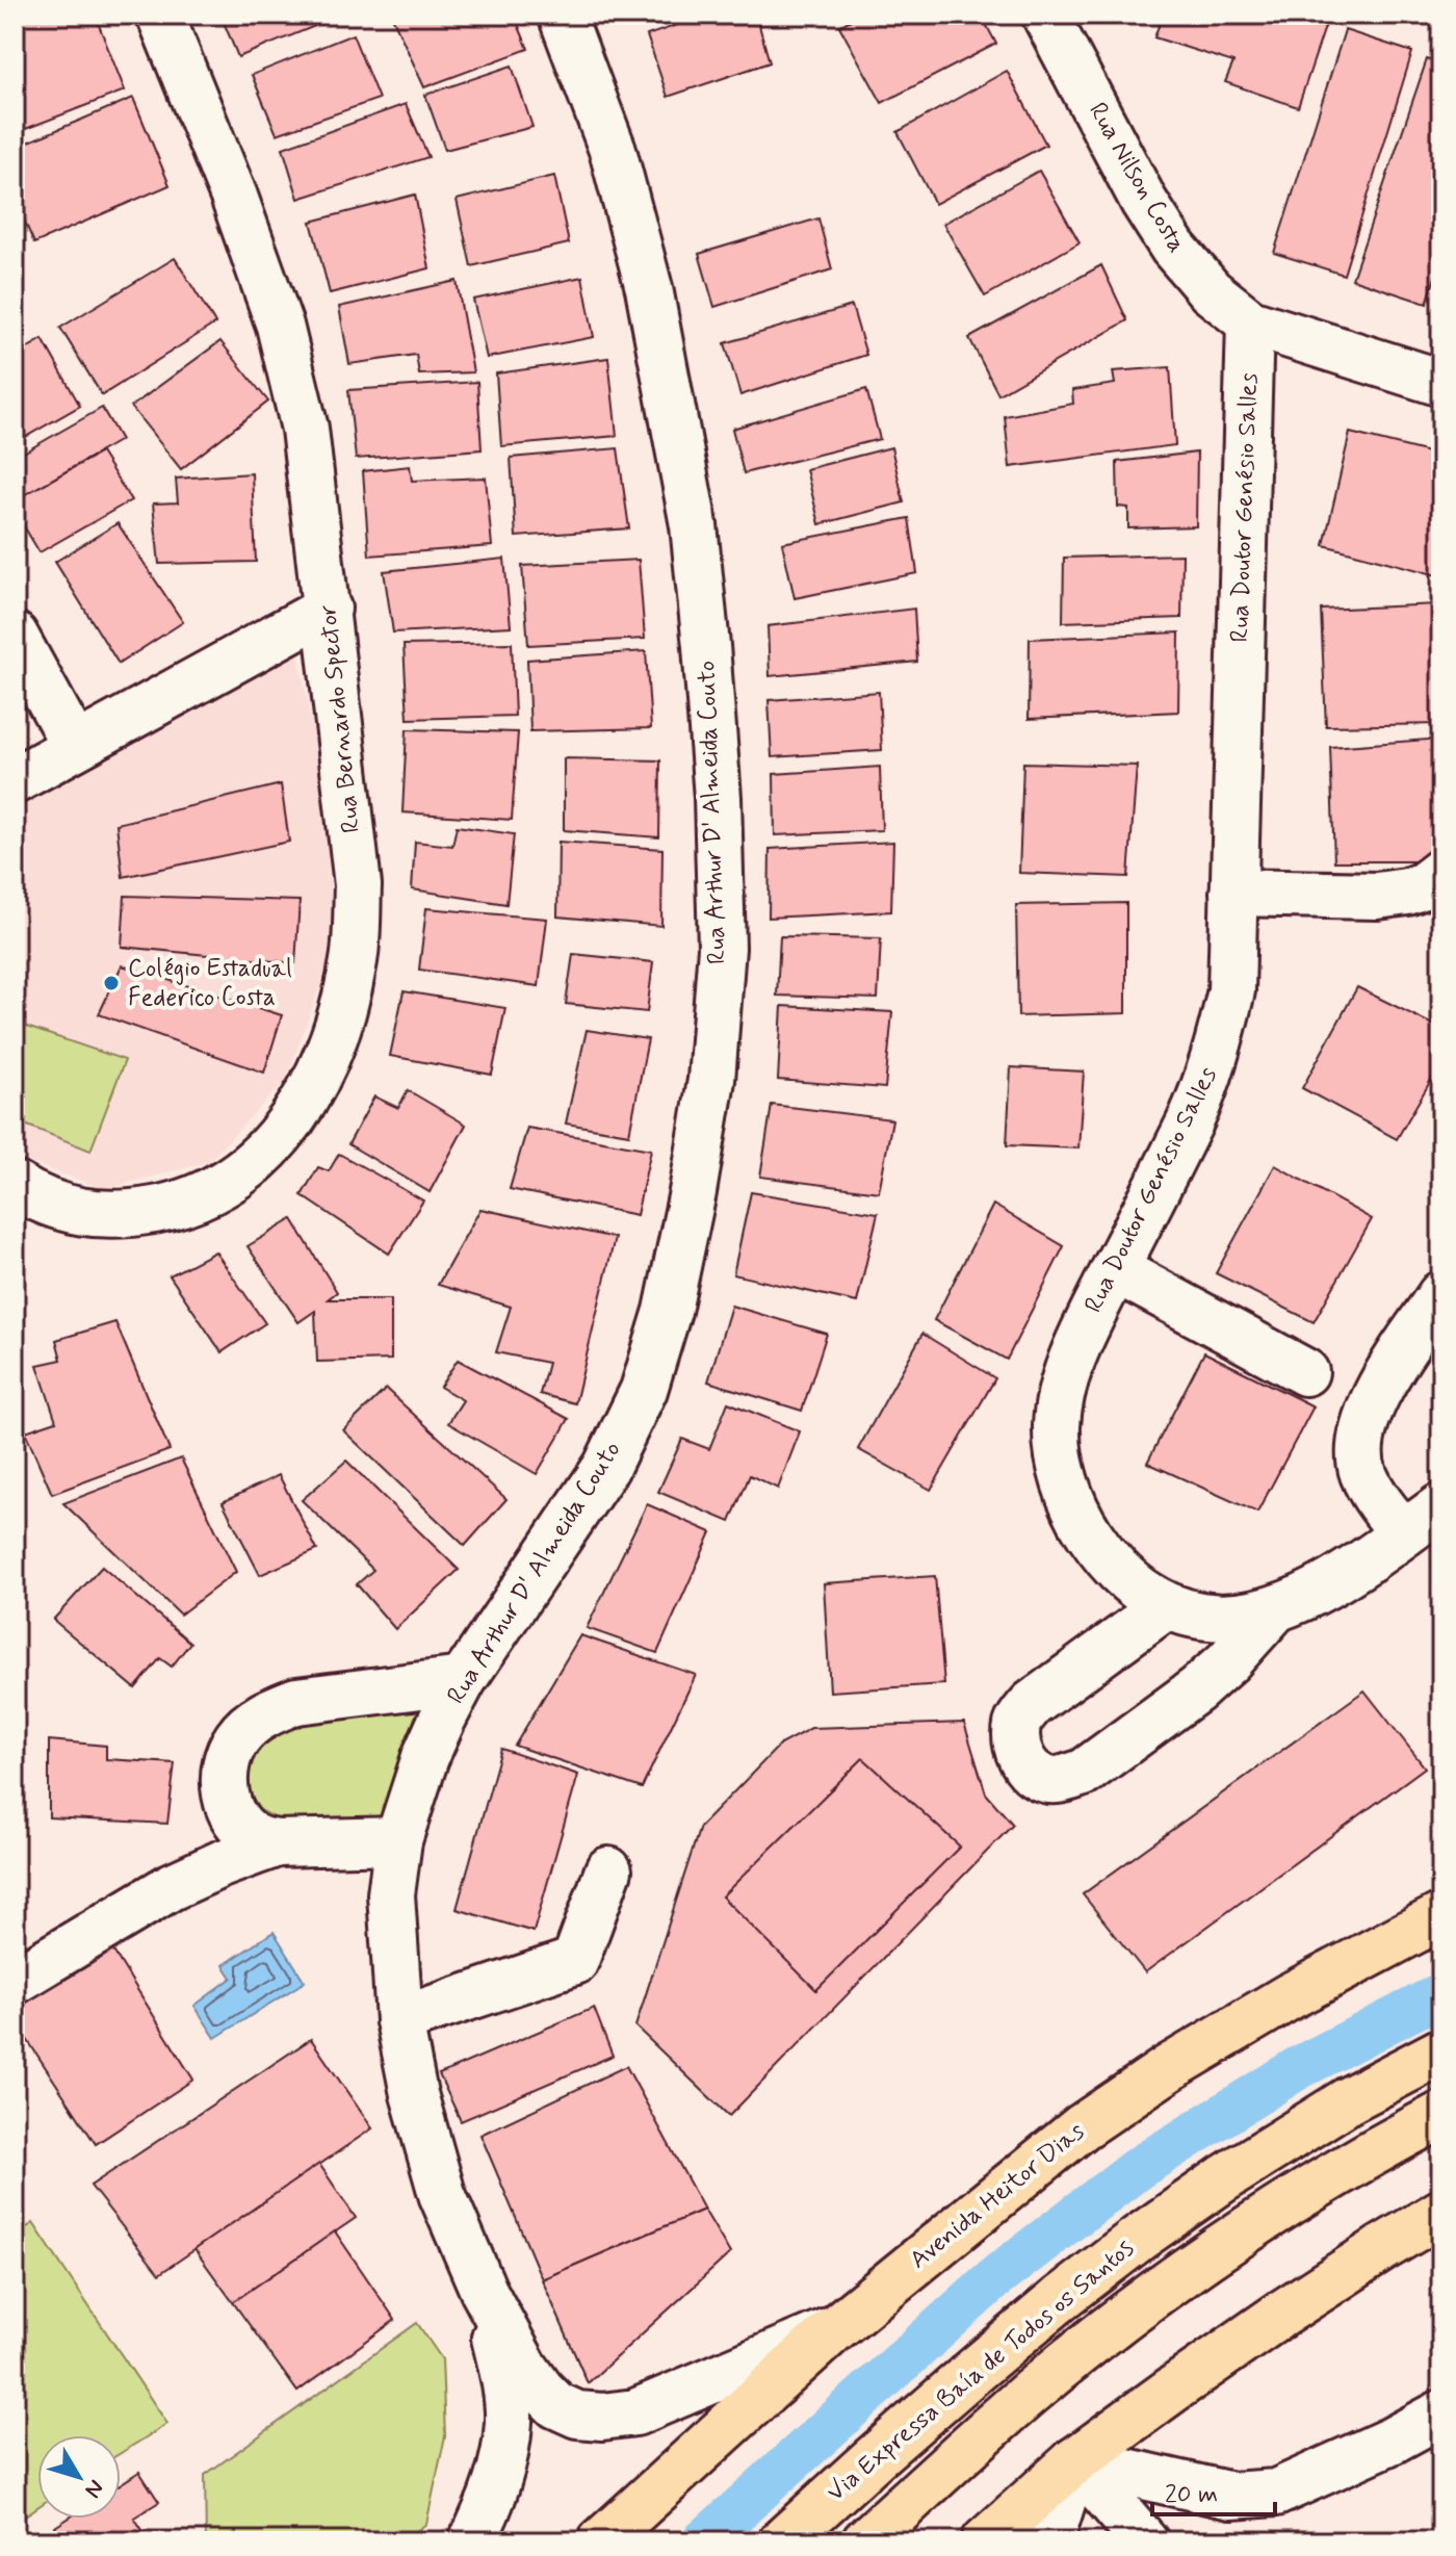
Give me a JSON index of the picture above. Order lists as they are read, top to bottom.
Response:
{
  "streets": {
    "main road": ["Avenida Heitor Dias", "Via Expressa Baía de Todos os Santos"],
    "street": [
      "Rua Nilson Costa",
      "Rua Doutor Genésio Salles",
      "Rua Bernardo Spector",
      "Rua Arthur D' Almeida Couto"
    ]
  },
  "crossings": [
    ["Rua Nilson Costa", "Rua Doutor Genésio Salles"],
    ["Rua Arthur D' Almeida Couto", "Avenida Heitor Dias"]
  ],
  "places": ["Colégio Estadual Federico Costa"],
  "scale_bar": "20 m",
  "north": "bottom right"
}
